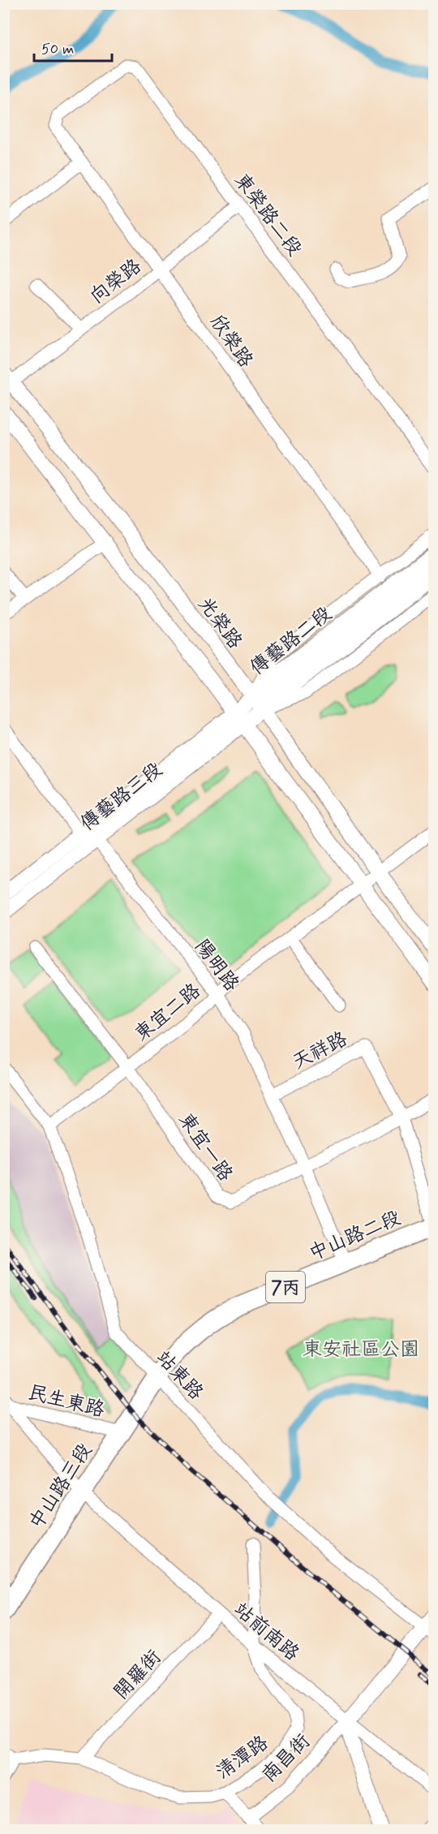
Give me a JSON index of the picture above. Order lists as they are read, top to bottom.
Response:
{
  "streets": {
    "main road": [
      "傳藝路二段",
      "中山路二段",
      "7丙",
      "中山路三段"
    ],
    "street": [
      "東榮路二段",
      "向榮路",
      "欣榮路",
      "光榮路",
      "傳藝路三段",
      "陽明路",
      "東宜二路",
      "天祥路",
      "東宜一路",
      "站東路",
      "民生東路",
      "站前南路",
      "開羅街",
      "清潭路",
      "南昌街"
    ]
  },
  "crossings": [
    ["東榮路二段", "向榮路"],
    ["東榮路二段", "欣榮路"],
    ["向榮路", "欣榮路"],
    ["向榮路", "光榮路"],
    ["欣榮路", "傳藝路二段"],
    ["光榮路", "傳藝路二段"],
    ["光榮路", "傳藝路三段"],
    ["光榮路", "東宜二路"],
    ["傳藝路二段", "傳藝路三段"],
    ["傳藝路三段", "陽明路"],
    ["陽明路", "東宜二路"],
    ["陽明路", "天祥路"],
    ["陽明路", "東宜一路"],
    ["陽明路", "中山路二段"],
    ["東宜二路", "東宜一路"],
    ["東宜二路", "站東路"],
    ["天祥路", "東宜一路"],
    ["天祥路", "中山路二段"],
    ["中山路二段", "站東路"],
    ["中山路二段", "民生東路"],
    ["中山路二段", "中山路三段"],
    ["站東路", "南昌街"],
    ["民生東路", "中山路三段"],
    ["民生東路", "站前南路"],
    ["中山路三段", "站前南路"],
    ["站前南路", "開羅街"],
    ["站前南路", "清潭路"],
    ["站前南路", "南昌街"],
    ["開羅街", "清潭路"]
  ],
  "parks": ["東安社區公園"],
  "scale_bar": "50 m"
}
